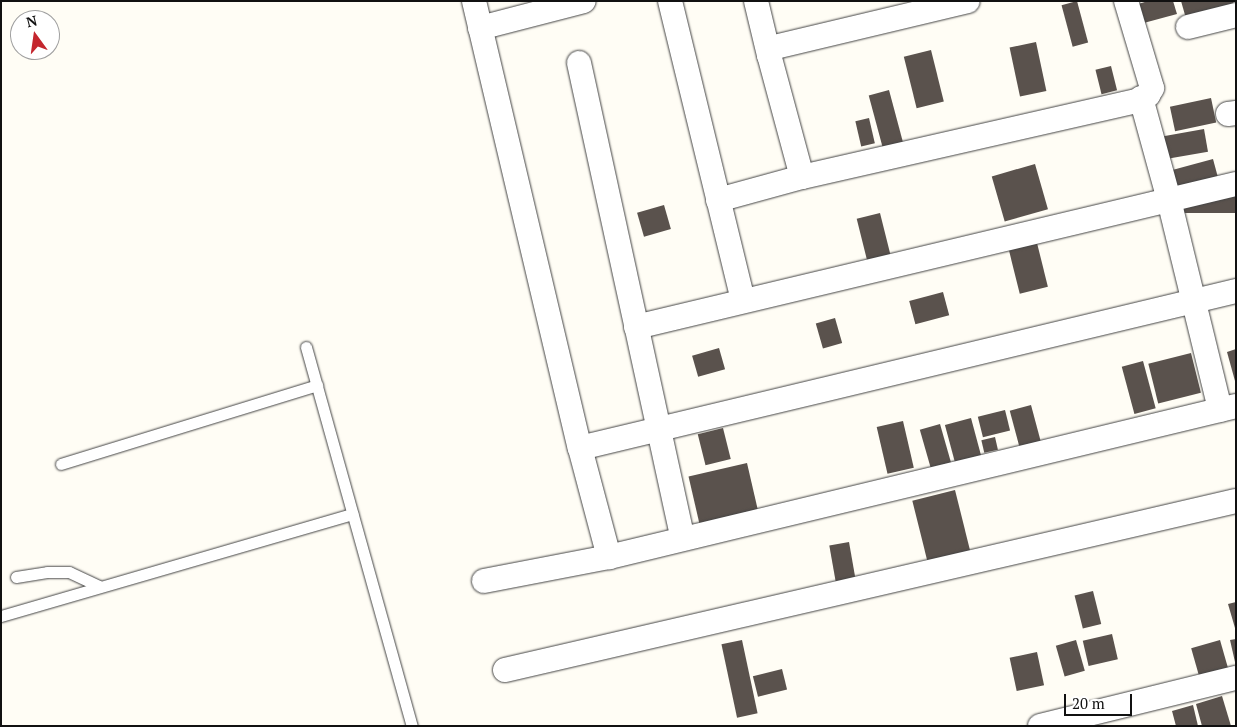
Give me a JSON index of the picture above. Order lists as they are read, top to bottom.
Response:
{
  "scale_bar": "20 m",
  "north": "top"
}
